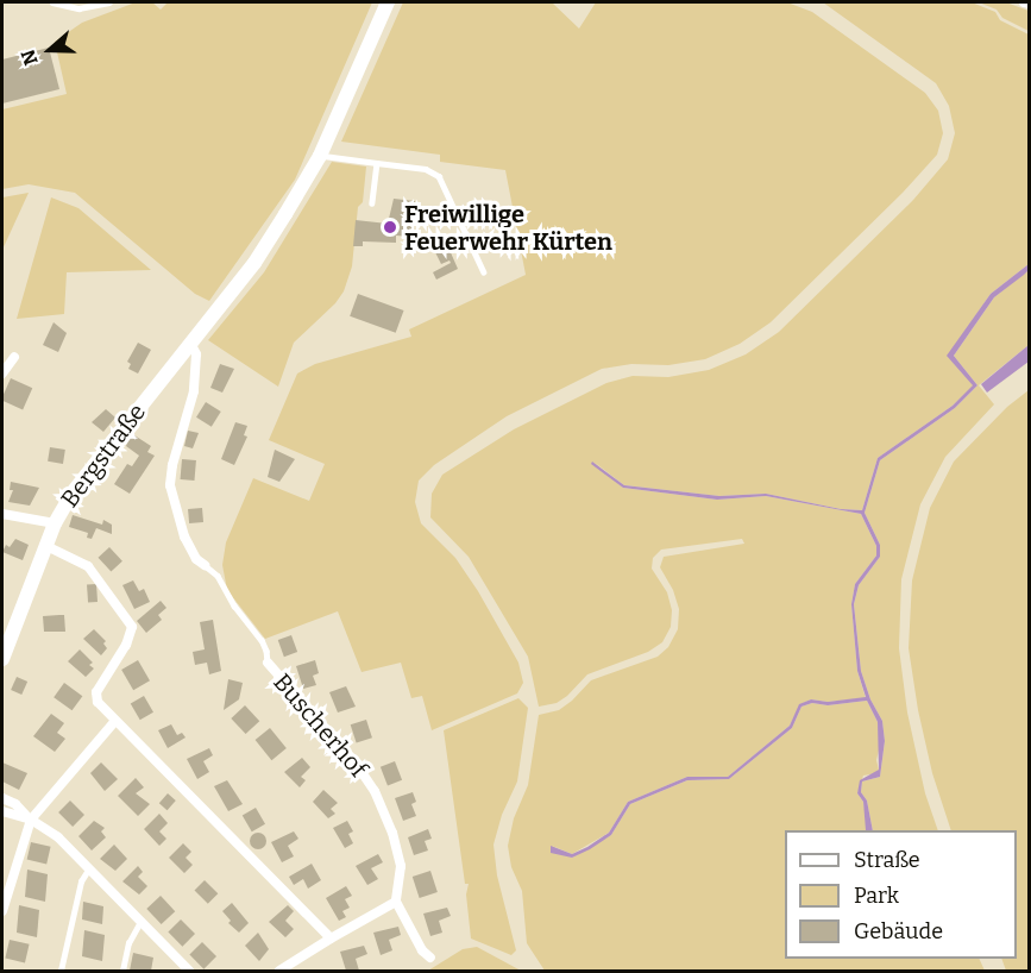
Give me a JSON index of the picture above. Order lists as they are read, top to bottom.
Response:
{
  "streets": {
    "main road": ["Bergstraße"],
    "street": ["Buscherhof"]
  },
  "crossings": [
    ["Bergstraße", "Buscherhof"]
  ],
  "places": ["Freiwillige Feuerwehr Kürten"],
  "legend": ["Straße", "Park", "Gebäude"],
  "north": "left"
}
